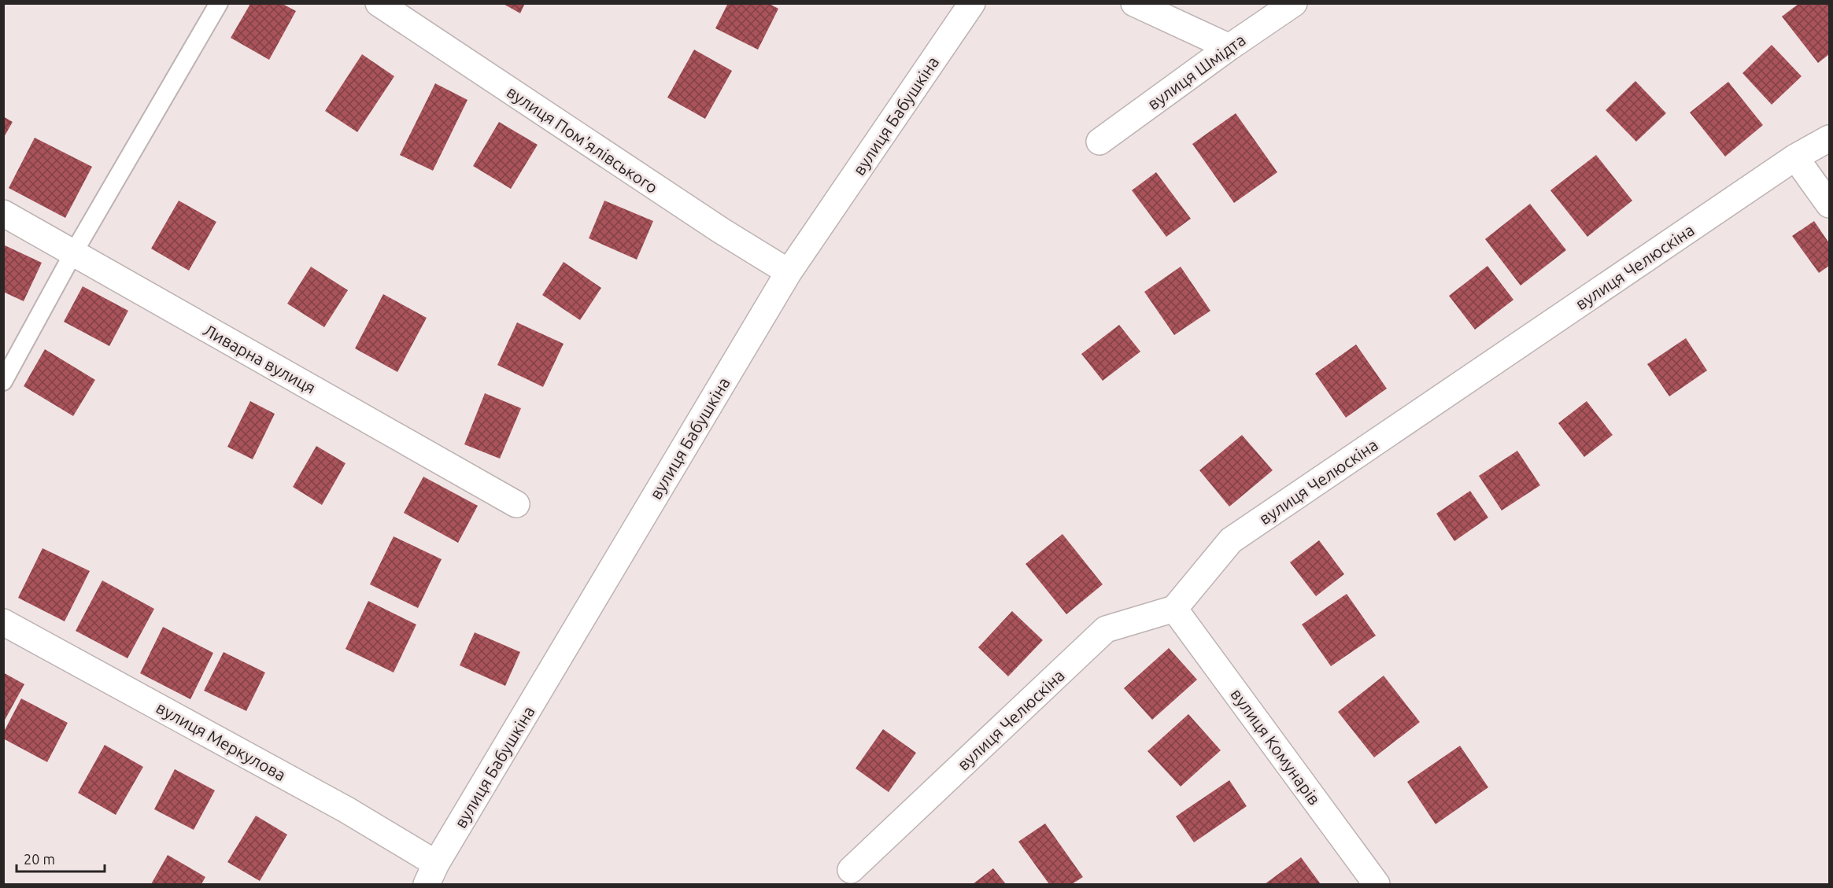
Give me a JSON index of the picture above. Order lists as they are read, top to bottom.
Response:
{
  "streets": {
    "street": [
      "вулиця Шмідта",
      "вулиця Бабушкіна",
      "вулиця Пом'ялівського",
      "вулиця Челюскіна",
      "Ливарна вулиця",
      "вулиця Меркулова",
      "вулиця Комунарів"
    ]
  },
  "crossings": [
    ["вулиця Бабушкіна", "вулиця Пом'ялівського"],
    ["вулиця Бабушкіна", "вулиця Меркулова"],
    ["вулиця Челюскіна", "вулиця Комунарів"]
  ],
  "scale_bar": "20 m"
}
